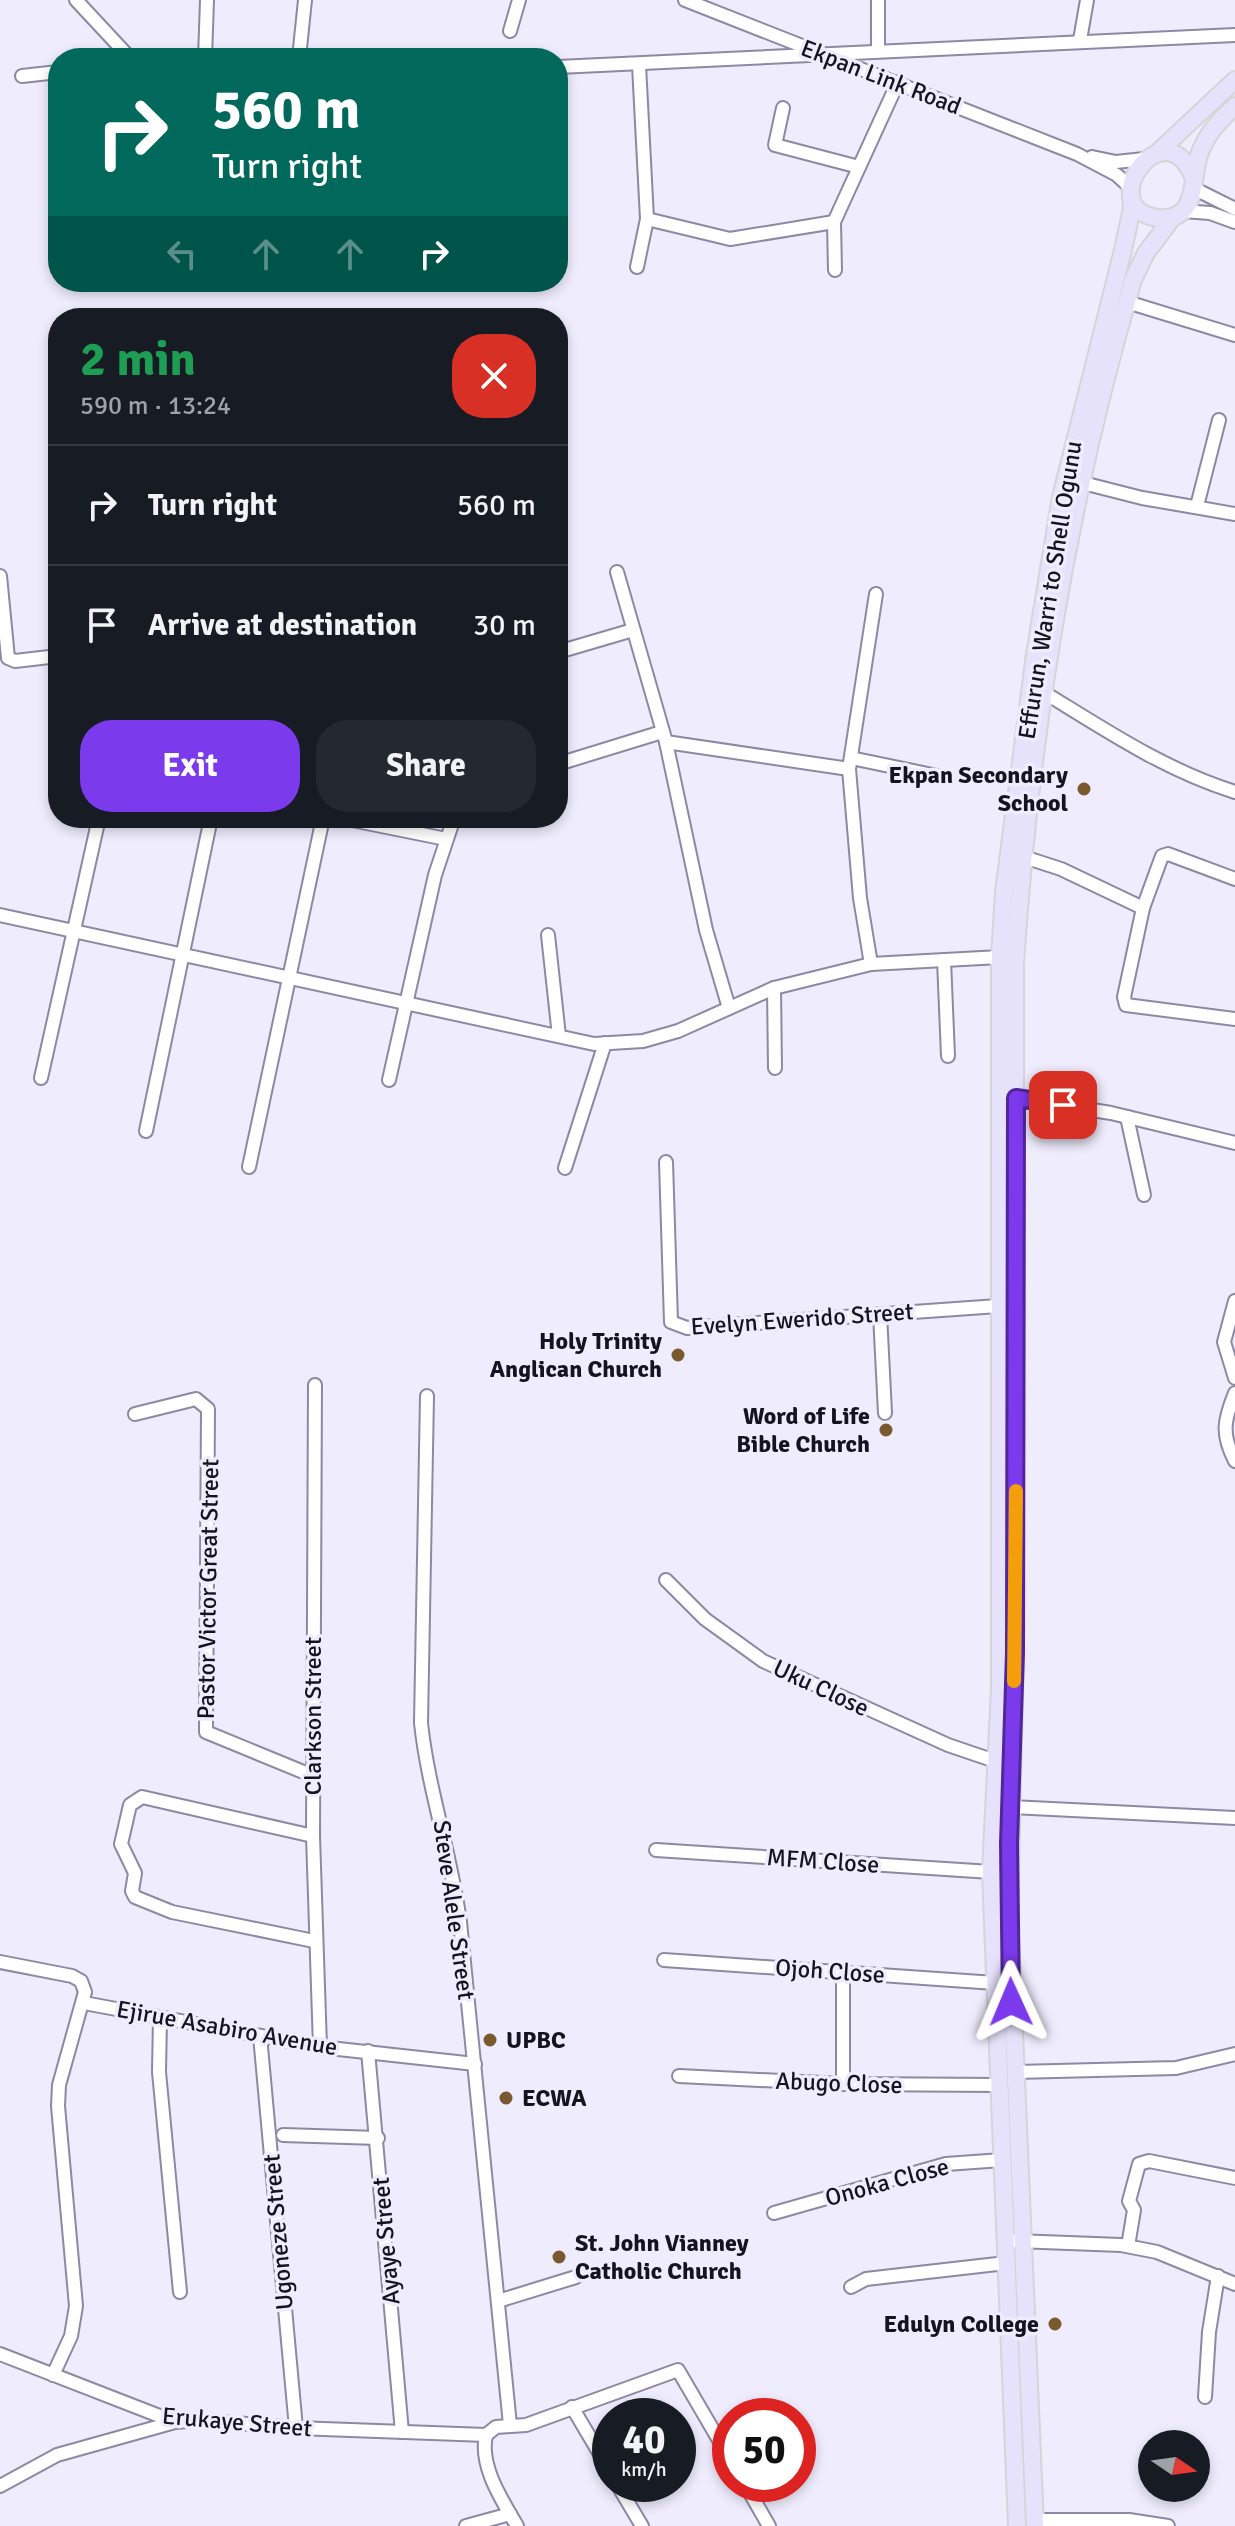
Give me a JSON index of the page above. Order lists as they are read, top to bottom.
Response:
{
  "streets": {
    "main road": ["Effurun, Warri to Shell Ogunu"],
    "street": [
      "Ekpan Link Road",
      "Evelyn Ewerido Street",
      "Pastor Victor Great Street",
      "Uku Close",
      "Clarkson Street",
      "MFM Close",
      "Steve Alele Street",
      "Ojoh Close",
      "Ejirue Asabiro Avenue",
      "Abugo Close",
      "Onoka Close",
      "Ugoneze Street",
      "Ayaye Street",
      "Erukaye Street"
    ]
  },
  "crossings": [
    ["Effurun, Warri to Shell Ogunu", "Evelyn Ewerido Street"],
    ["Effurun, Warri to Shell Ogunu", "Uku Close"],
    ["Effurun, Warri to Shell Ogunu", "MFM Close"],
    ["Effurun, Warri to Shell Ogunu", "Ojoh Close"],
    ["Effurun, Warri to Shell Ogunu", "Abugo Close"],
    ["Effurun, Warri to Shell Ogunu", "Onoka Close"],
    ["Pastor Victor Great Street", "Clarkson Street"],
    ["Clarkson Street", "Ejirue Asabiro Avenue"],
    ["Steve Alele Street", "Ejirue Asabiro Avenue"],
    ["Ejirue Asabiro Avenue", "Ugoneze Street"],
    ["Ejirue Asabiro Avenue", "Ayaye Street"],
    ["Ugoneze Street", "Erukaye Street"],
    ["Ayaye Street", "Erukaye Street"]
  ],
  "places": [
    "Ekpan Secondary School",
    "Holy Trinity Anglican Church",
    "Word of Life Bible Church",
    "UPBC",
    "ECWA",
    "St. John Vianney Catholic Church",
    "Edulyn College"
  ],
  "north": "right",
  "page": {
    "turn": ["560 m", "Turn right"],
    "heading": ["2 min", "590 m · 13:24"],
    "list": [
      {
        "name": "Turn right",
        "value": "560 m"
      },
      {
        "name": "Arrive at destination",
        "value": "30 m"
      }
    ],
    "buttons": ["Exit", "Share"],
    "speed": "40 km/h",
    "limit": "50"
  }
}
